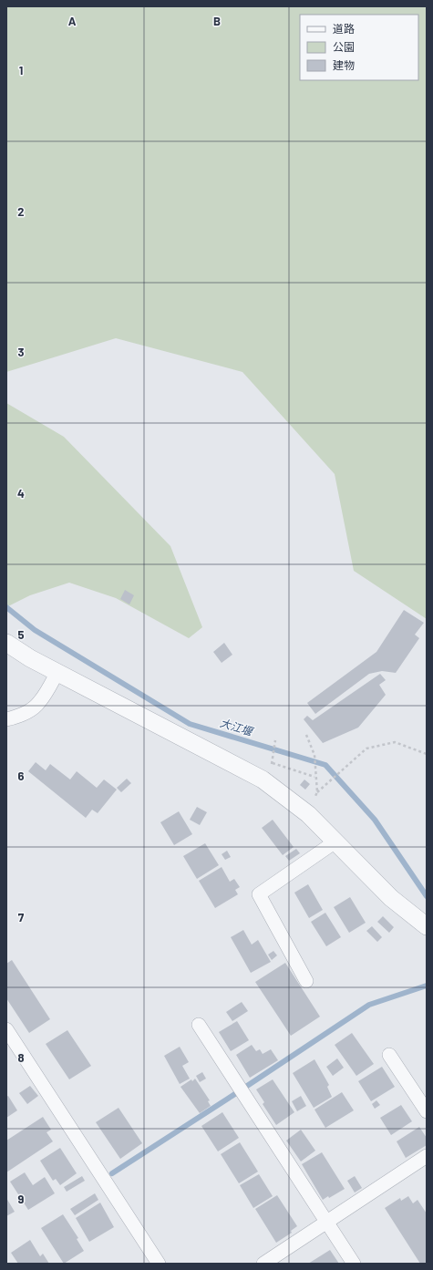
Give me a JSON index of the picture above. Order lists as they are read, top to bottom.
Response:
{
  "water": ["大江堰"],
  "legend": ["道路", "公園", "建物"],
  "grid": {
    "columns": ["A", "B"],
    "rows": [
      "1",
      "2",
      "3",
      "4",
      "5",
      "6",
      "7",
      "8",
      "9"
    ]
  }
}
